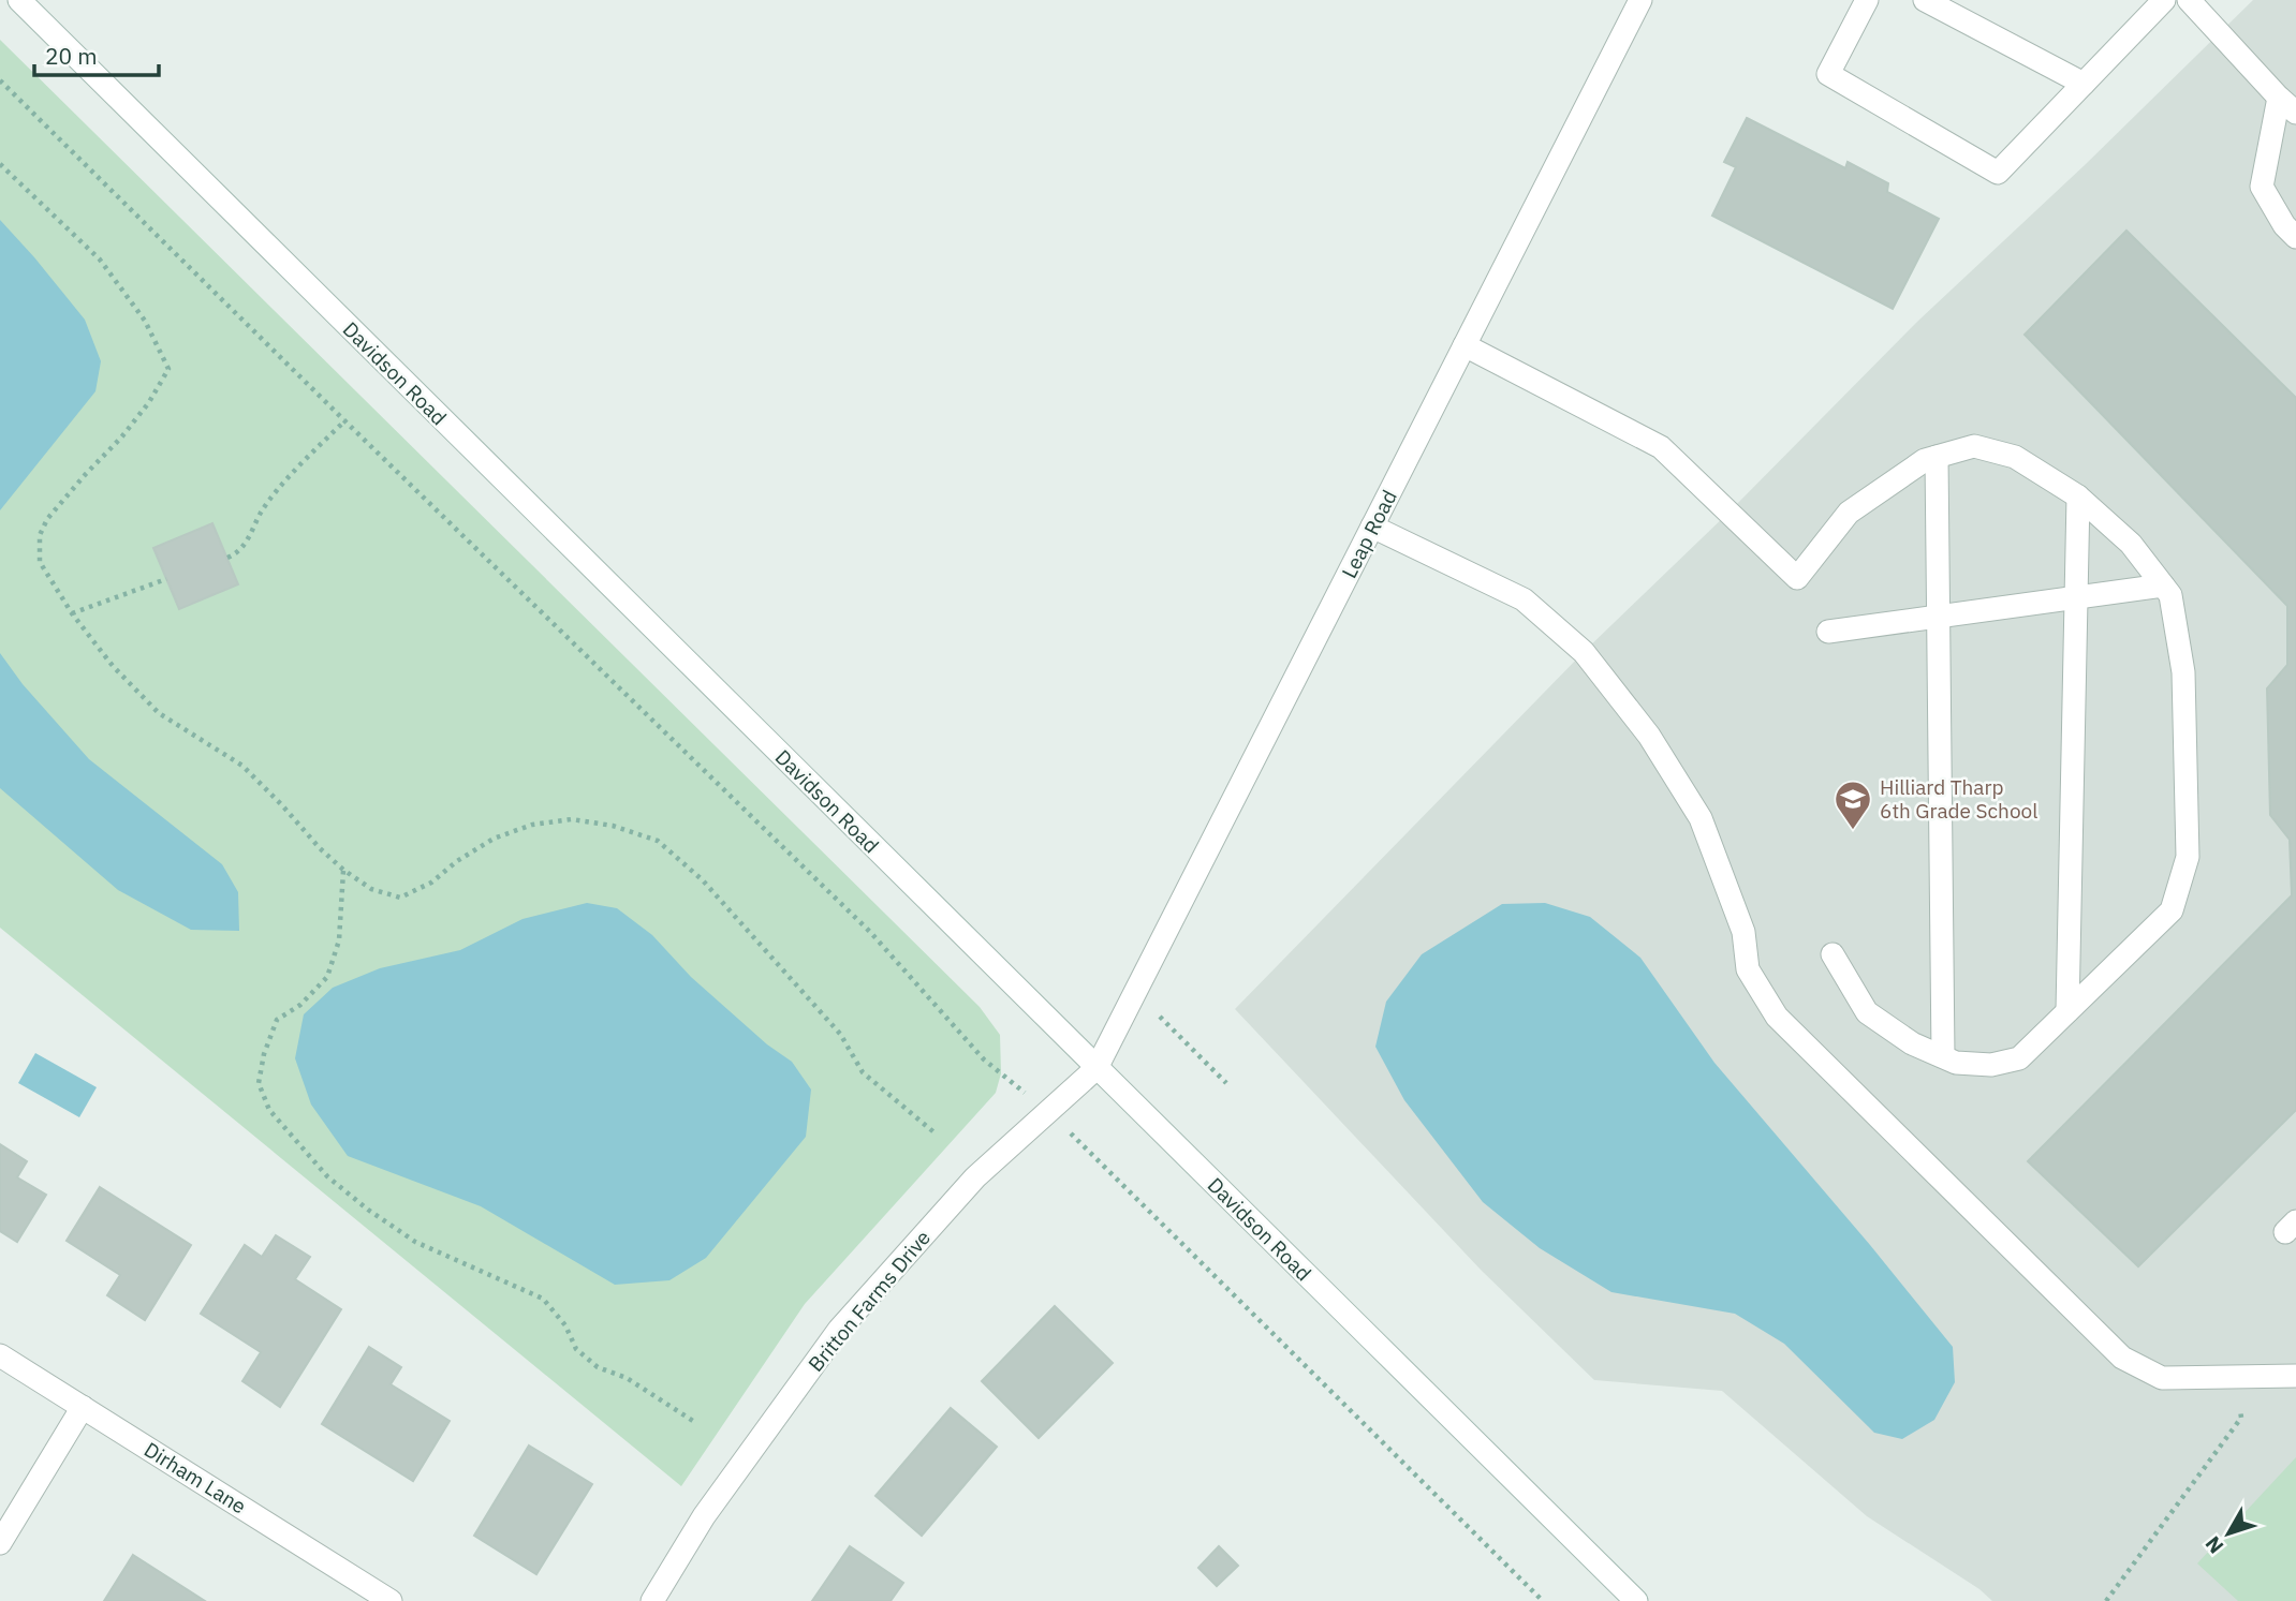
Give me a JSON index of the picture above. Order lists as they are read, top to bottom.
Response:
{
  "streets": {
    "street": [
      "Davidson Road",
      "Leap Road",
      "Britton Farms Drive",
      "Dirham Lane"
    ]
  },
  "crossings": [
    ["Davidson Road", "Leap Road"],
    ["Davidson Road", "Britton Farms Drive"],
    ["Leap Road", "Britton Farms Drive"]
  ],
  "places": {
    "school or university": ["Hilliard Tharp 6th Grade School"]
  },
  "scale_bar": "20 m",
  "north": "bottom left"
}
